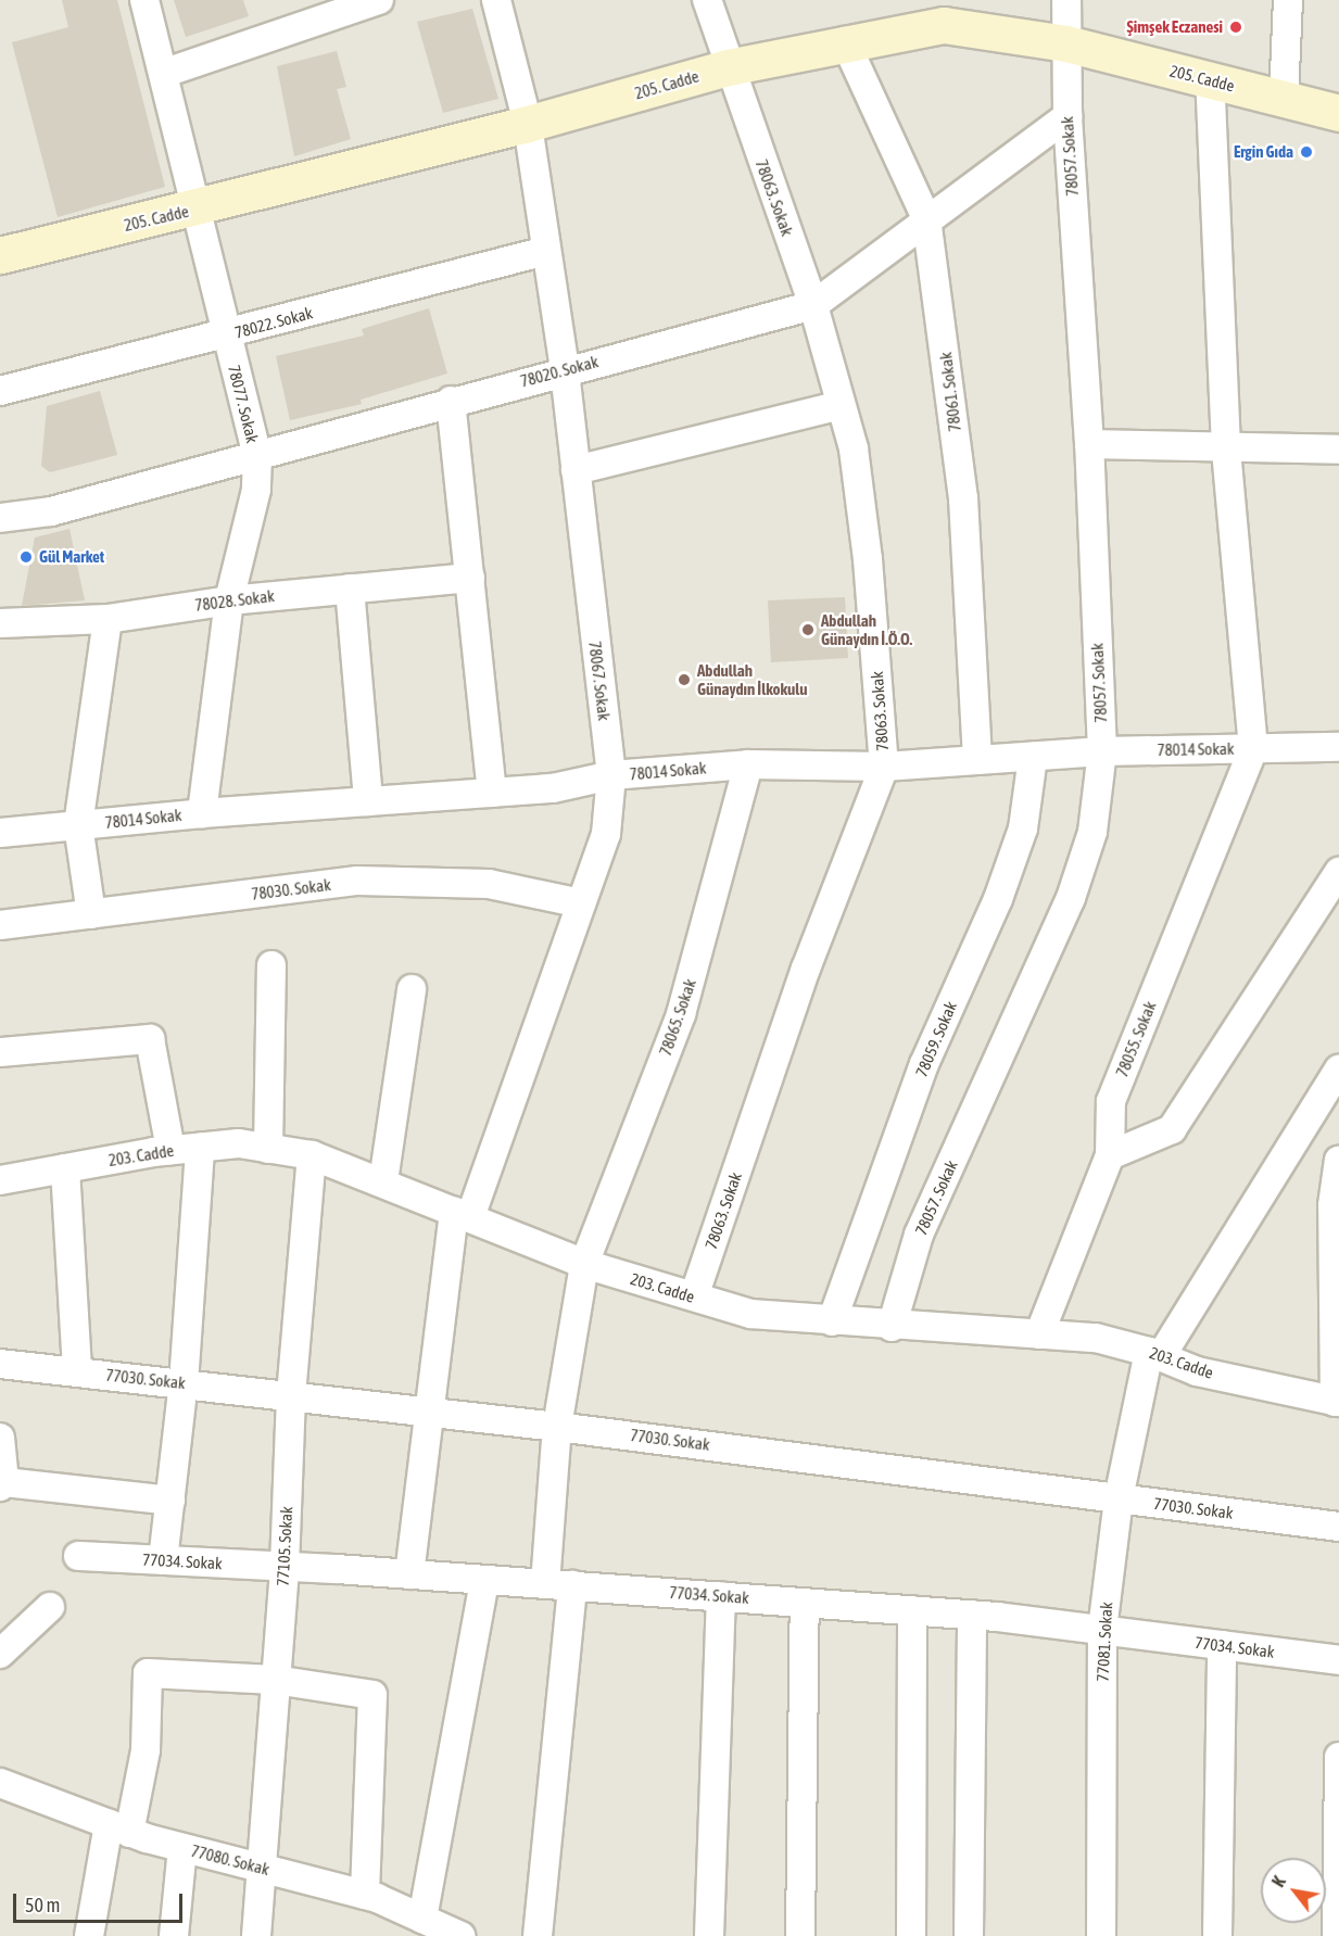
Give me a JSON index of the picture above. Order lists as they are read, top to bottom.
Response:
{
  "streets": {
    "street": [
      "205. Cadde",
      "78057. Sokak",
      "78063. Sokak",
      "78022. Sokak",
      "78020. Sokak",
      "78061. Sokak",
      "78077. Sokak",
      "78028. Sokak",
      "78067. Sokak",
      "78014 Sokak",
      "78030. Sokak",
      "78065. Sokak",
      "78059. Sokak",
      "78055. Sokak",
      "203. Cadde",
      "77030. Sokak",
      "77105. Sokak",
      "77034. Sokak",
      "77081. Sokak",
      "77080. Sokak"
    ]
  },
  "crossings": [
    ["205. Cadde", "78057. Sokak"],
    ["205. Cadde", "78063. Sokak"],
    ["205. Cadde", "78061. Sokak"],
    ["205. Cadde", "78077. Sokak"],
    ["205. Cadde", "78067. Sokak"],
    ["78057. Sokak", "78020. Sokak"],
    ["78057. Sokak", "78014 Sokak"],
    ["78057. Sokak", "203. Cadde"],
    ["78063. Sokak", "78020. Sokak"],
    ["78063. Sokak", "78014 Sokak"],
    ["78063. Sokak", "203. Cadde"],
    ["78022. Sokak", "78077. Sokak"],
    ["78022. Sokak", "78067. Sokak"],
    ["78020. Sokak", "78061. Sokak"],
    ["78020. Sokak", "78077. Sokak"],
    ["78020. Sokak", "78067. Sokak"],
    ["78061. Sokak", "78014 Sokak"],
    ["78077. Sokak", "78028. Sokak"],
    ["78077. Sokak", "78014 Sokak"],
    ["78067. Sokak", "78014 Sokak"],
    ["78067. Sokak", "78030. Sokak"],
    ["78067. Sokak", "203. Cadde"],
    ["78067. Sokak", "77030. Sokak"],
    ["78067. Sokak", "77034. Sokak"],
    ["78014 Sokak", "78065. Sokak"],
    ["78014 Sokak", "78059. Sokak"],
    ["78014 Sokak", "78055. Sokak"],
    ["78065. Sokak", "203. Cadde"],
    ["78065. Sokak", "77030. Sokak"],
    ["78065. Sokak", "77034. Sokak"],
    ["78059. Sokak", "203. Cadde"],
    ["78055. Sokak", "203. Cadde"],
    ["203. Cadde", "77105. Sokak"],
    ["203. Cadde", "77081. Sokak"],
    ["77030. Sokak", "77105. Sokak"],
    ["77030. Sokak", "77081. Sokak"],
    ["77105. Sokak", "77034. Sokak"],
    ["77105. Sokak", "77080. Sokak"],
    ["77034. Sokak", "77081. Sokak"]
  ],
  "places": [
    "Şimşek Eczanesi",
    "Ergin Gıda",
    "Gül Market",
    "Abdullah Günaydın İ.Ö.O.",
    "Abdullah Günaydın İlkokulu"
  ],
  "scale_bar": "50 m",
  "north": "top left"
}
